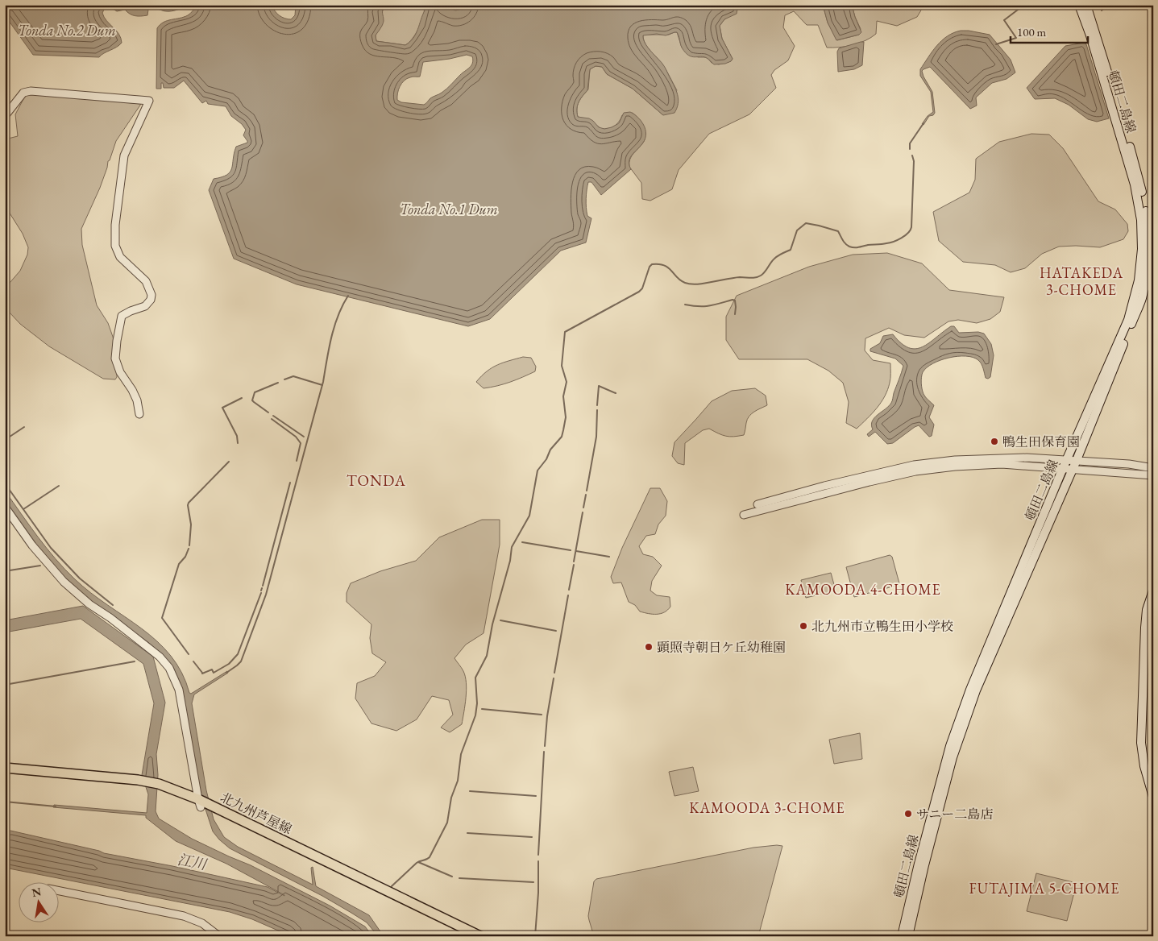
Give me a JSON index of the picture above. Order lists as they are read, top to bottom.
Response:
{
  "streets": {
    "main road": ["頓田二島線", "北九州芦屋線"]
  },
  "districts": [
    "HATAKEDA 3-CHOME",
    "TONDA",
    "KAMOODA 4-CHOME",
    "KAMOODA 3-CHOME",
    "FUTAJIMA 5-CHOME"
  ],
  "water": ["Tonda No.2 Dum", "Tonda No.1 Dum", "江川"],
  "places": [
    "鴨生田保育園",
    "北九州市立鴨生田小学校",
    "顕照寺朝日ケ丘幼稚園",
    "サニー二島店"
  ],
  "scale_bar": "100 m",
  "north": "top"
}
